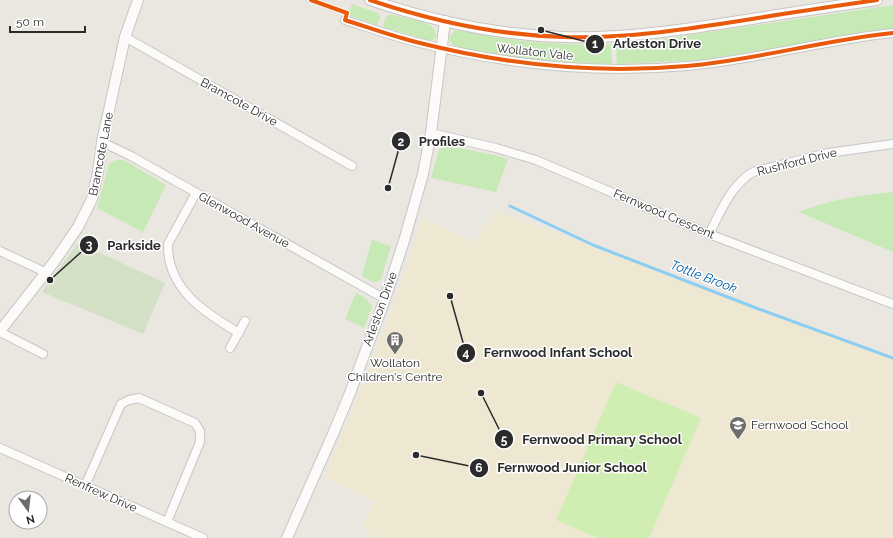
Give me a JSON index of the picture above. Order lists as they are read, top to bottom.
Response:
{
  "streets": {
    "street": [
      "Wollaton Vale",
      "Bramcote Drive",
      "Bramcote Lane",
      "Rushford Drive",
      "Fernwood Crescent",
      "Glenwood Avenue",
      "Arleston Drive",
      "Renfrew Drive"
    ]
  },
  "crossings": [
    ["Wollaton Vale", "Arleston Drive"],
    ["Bramcote Drive", "Bramcote Lane"],
    ["Bramcote Lane", "Glenwood Avenue"],
    ["Rushford Drive", "Fernwood Crescent"],
    ["Fernwood Crescent", "Arleston Drive"],
    ["Glenwood Avenue", "Arleston Drive"]
  ],
  "water": ["Tottle Brook"],
  "places": {
    "other": [
      "Arleston Drive",
      "Profiles",
      "Parkside",
      "Fernwood Infant School",
      "Fernwood Primary School",
      "Fernwood Junior School"
    ],
    "building": ["Wollaton Children's Centre"],
    "school or university": ["Fernwood School"]
  },
  "scale_bar": "50 m",
  "north": "bottom"
}
